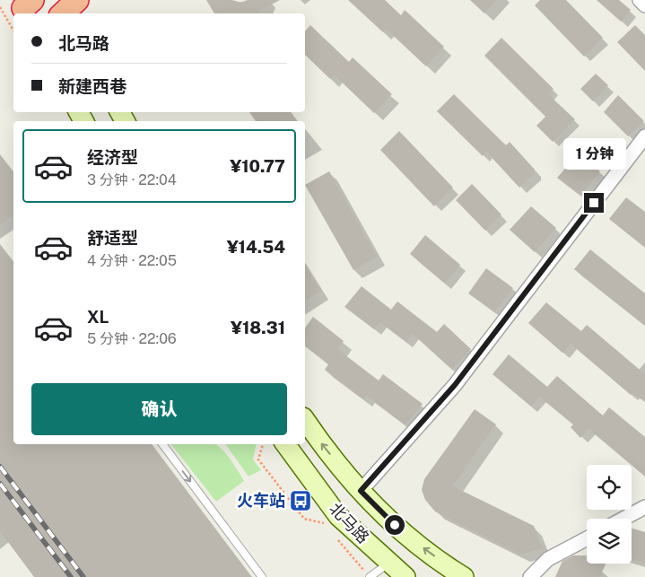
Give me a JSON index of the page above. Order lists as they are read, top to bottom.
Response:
{
  "streets": {
    "main road": ["北马路"]
  },
  "places": {
    "bus stop": ["火车站"]
  },
  "page": {
    "banner": ["北马路", "新建西巷"],
    "list": [
      {
        "name": "经济型",
        "note": "3 分钟 · 22:04",
        "value": "¥10.77"
      },
      {
        "name": "舒适型",
        "note": "4 分钟 · 22:05",
        "value": "¥14.54"
      },
      {
        "name": "XL",
        "note": "5 分钟 · 22:06",
        "value": "¥18.31"
      }
    ],
    "bubble": "1 分钟",
    "buttons": "确认"
  }
}
